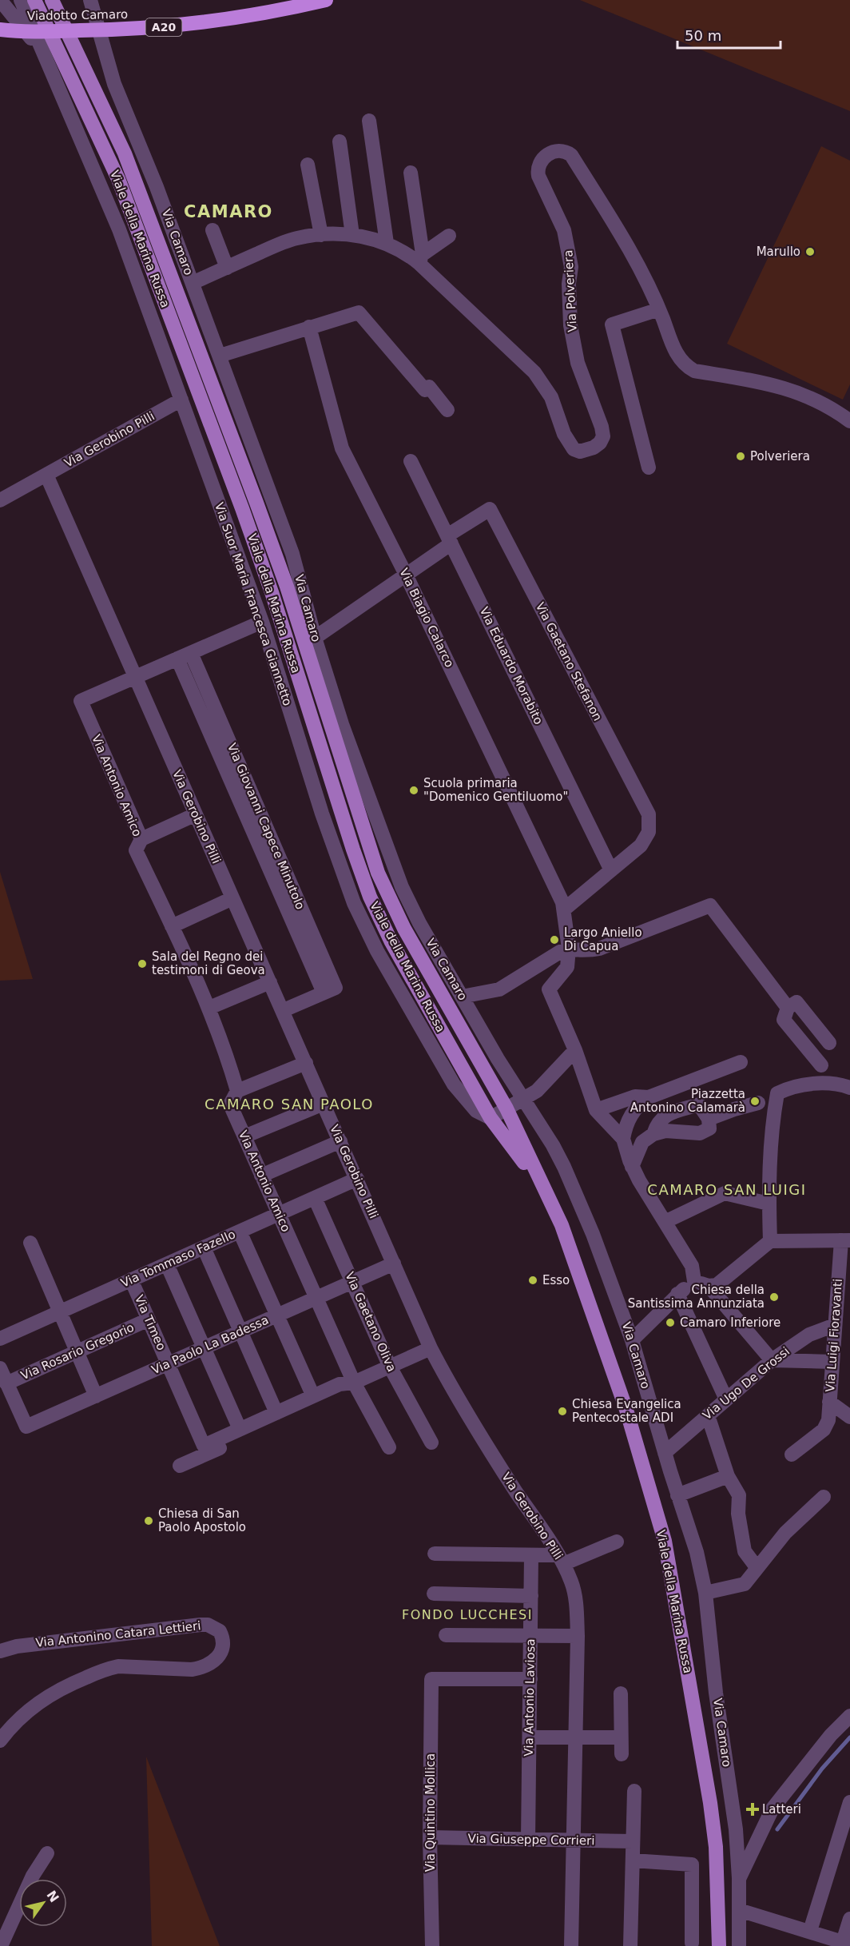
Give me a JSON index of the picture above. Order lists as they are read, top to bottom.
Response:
{
  "streets": {
    "highway": ["Viadotto Camaro", "A20"],
    "main road": ["Viale della Marina Russa"],
    "street": [
      "Via Camaro",
      "Via Polveriera",
      "Via Gerobino Pilli",
      "Via Suor Maria Francesca Giannetto",
      "Via Biagio Calarco",
      "Via Gaetano Stefanon",
      "Via Eduardo Morabito",
      "Via Antonio Amico",
      "Via Giovanni Capece Minutolo",
      "Via Tommaso Fazello",
      "Via Gaetano Oliva",
      "Via Timeo",
      "Via Luigi Fioravanti",
      "Via Paolo La Badessa",
      "Via Rosario Gregorio",
      "Via Ugo De Grossi",
      "Via Antonino Catara Lettieri",
      "Via Antonio Laviosa",
      "Via Quintino Mollica",
      "Via Giuseppe Corrieri"
    ]
  },
  "crossings": [
    ["Viale della Marina Russa", "Via Suor Maria Francesca Giannetto"],
    ["Via Camaro", "Via Polveriera"],
    ["Via Camaro", "Via Ugo De Grossi"],
    ["Via Gerobino Pilli", "Via Suor Maria Francesca Giannetto"],
    ["Via Gerobino Pilli", "Via Antonio Amico"],
    ["Via Gerobino Pilli", "Via Giovanni Capece Minutolo"],
    ["Via Gerobino Pilli", "Via Tommaso Fazello"],
    ["Via Gerobino Pilli", "Via Paolo La Badessa"],
    ["Via Gerobino Pilli", "Via Giuseppe Corrieri"],
    ["Via Gaetano Stefanon", "Via Eduardo Morabito"],
    ["Via Antonio Amico", "Via Tommaso Fazello"],
    ["Via Antonio Amico", "Via Paolo La Badessa"],
    ["Via Tommaso Fazello", "Via Gaetano Oliva"],
    ["Via Tommaso Fazello", "Via Timeo"],
    ["Via Gaetano Oliva", "Via Paolo La Badessa"],
    ["Via Timeo", "Via Paolo La Badessa"],
    ["Via Timeo", "Via Rosario Gregorio"],
    ["Via Luigi Fioravanti", "Via Ugo De Grossi"],
    ["Via Paolo La Badessa", "Via Rosario Gregorio"],
    ["Via Antonio Laviosa", "Via Quintino Mollica"],
    ["Via Antonio Laviosa", "Via Giuseppe Corrieri"],
    ["Via Quintino Mollica", "Via Giuseppe Corrieri"]
  ],
  "districts": [
    "CAMARO",
    "CAMARO SAN PAOLO",
    "CAMARO SAN LUIGI",
    "FONDO LUCCHESI"
  ],
  "places": {
    "other": [
      "Marullo",
      "Polveriera",
      "Scuola primaria \"Domenico Gentiluomo\"",
      "Largo Aniello Di Capua",
      "Sala del Regno dei testimoni di Geova",
      "Piazzetta Antonino Calamarà",
      "Esso",
      "Chiesa della Santissima Annunziata",
      "Camaro Inferiore",
      "Chiesa Evangelica Pentecostale ADI",
      "Chiesa di San Paolo Apostolo"
    ],
    "health": ["Latteri"]
  },
  "scale_bar": "50 m",
  "north": "top right"
}
